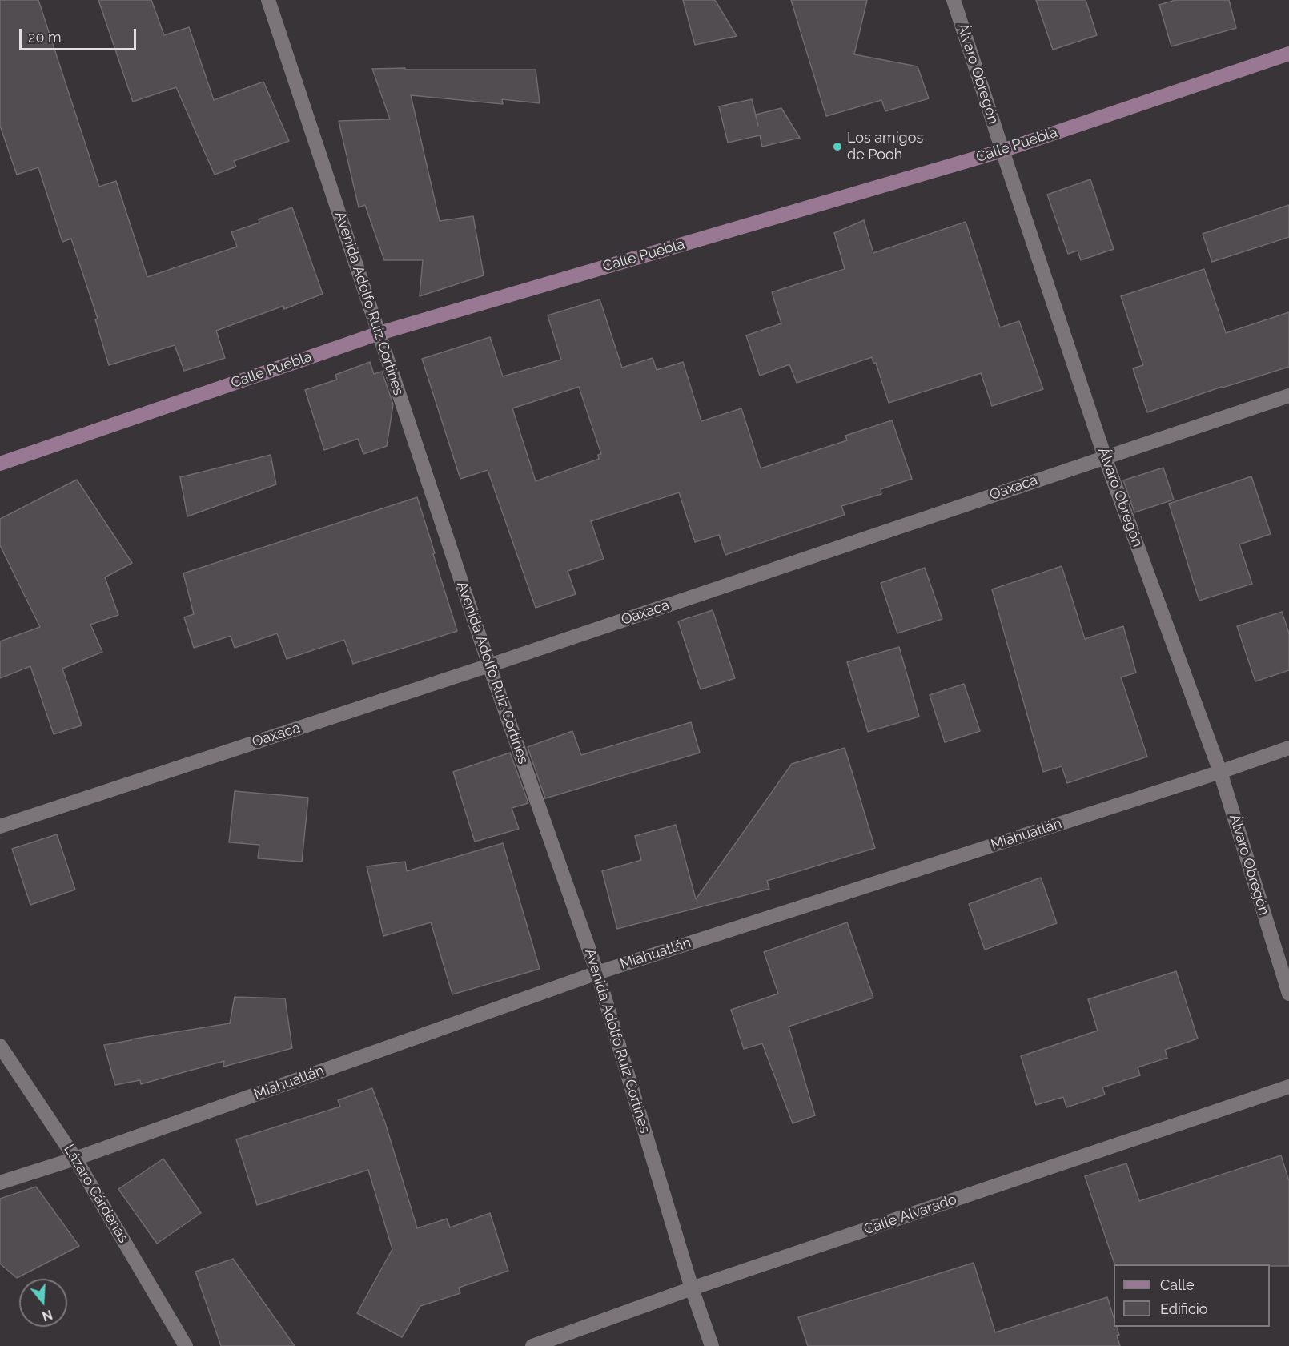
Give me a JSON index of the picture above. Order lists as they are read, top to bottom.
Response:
{
  "streets": {
    "street": [
      "Álvaro Obregón",
      "Calle Puebla",
      "Avenida Adolfo Ruiz Cortines",
      "Oaxaca",
      "Miahuatlán",
      "Lázaro Cárdenas",
      "Calle Alvarado"
    ]
  },
  "crossings": [
    ["Álvaro Obregón", "Calle Puebla"],
    ["Álvaro Obregón", "Oaxaca"],
    ["Álvaro Obregón", "Miahuatlán"],
    ["Calle Puebla", "Avenida Adolfo Ruiz Cortines"],
    ["Avenida Adolfo Ruiz Cortines", "Oaxaca"],
    ["Avenida Adolfo Ruiz Cortines", "Miahuatlán"],
    ["Avenida Adolfo Ruiz Cortines", "Calle Alvarado"],
    ["Miahuatlán", "Lázaro Cárdenas"]
  ],
  "places": ["Los amigos de Pooh"],
  "legend": ["Calle", "Edificio"],
  "scale_bar": "20 m",
  "north": "bottom"
}
